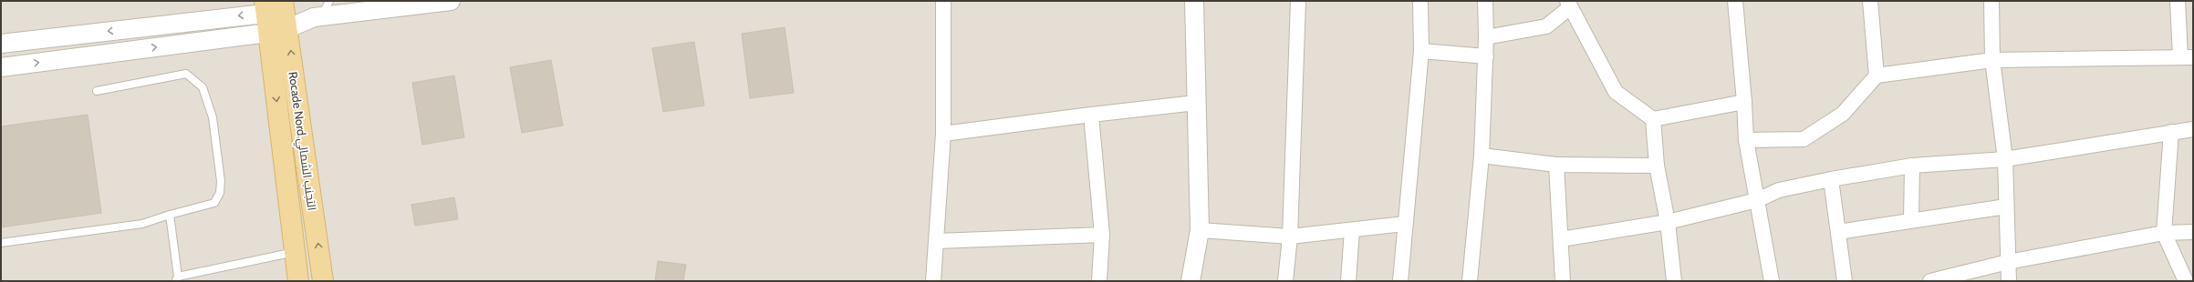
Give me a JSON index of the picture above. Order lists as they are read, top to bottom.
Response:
{
  "streets": {
    "main road": ["Rocade Nord,التجنب الشمالي"]
  }
}
